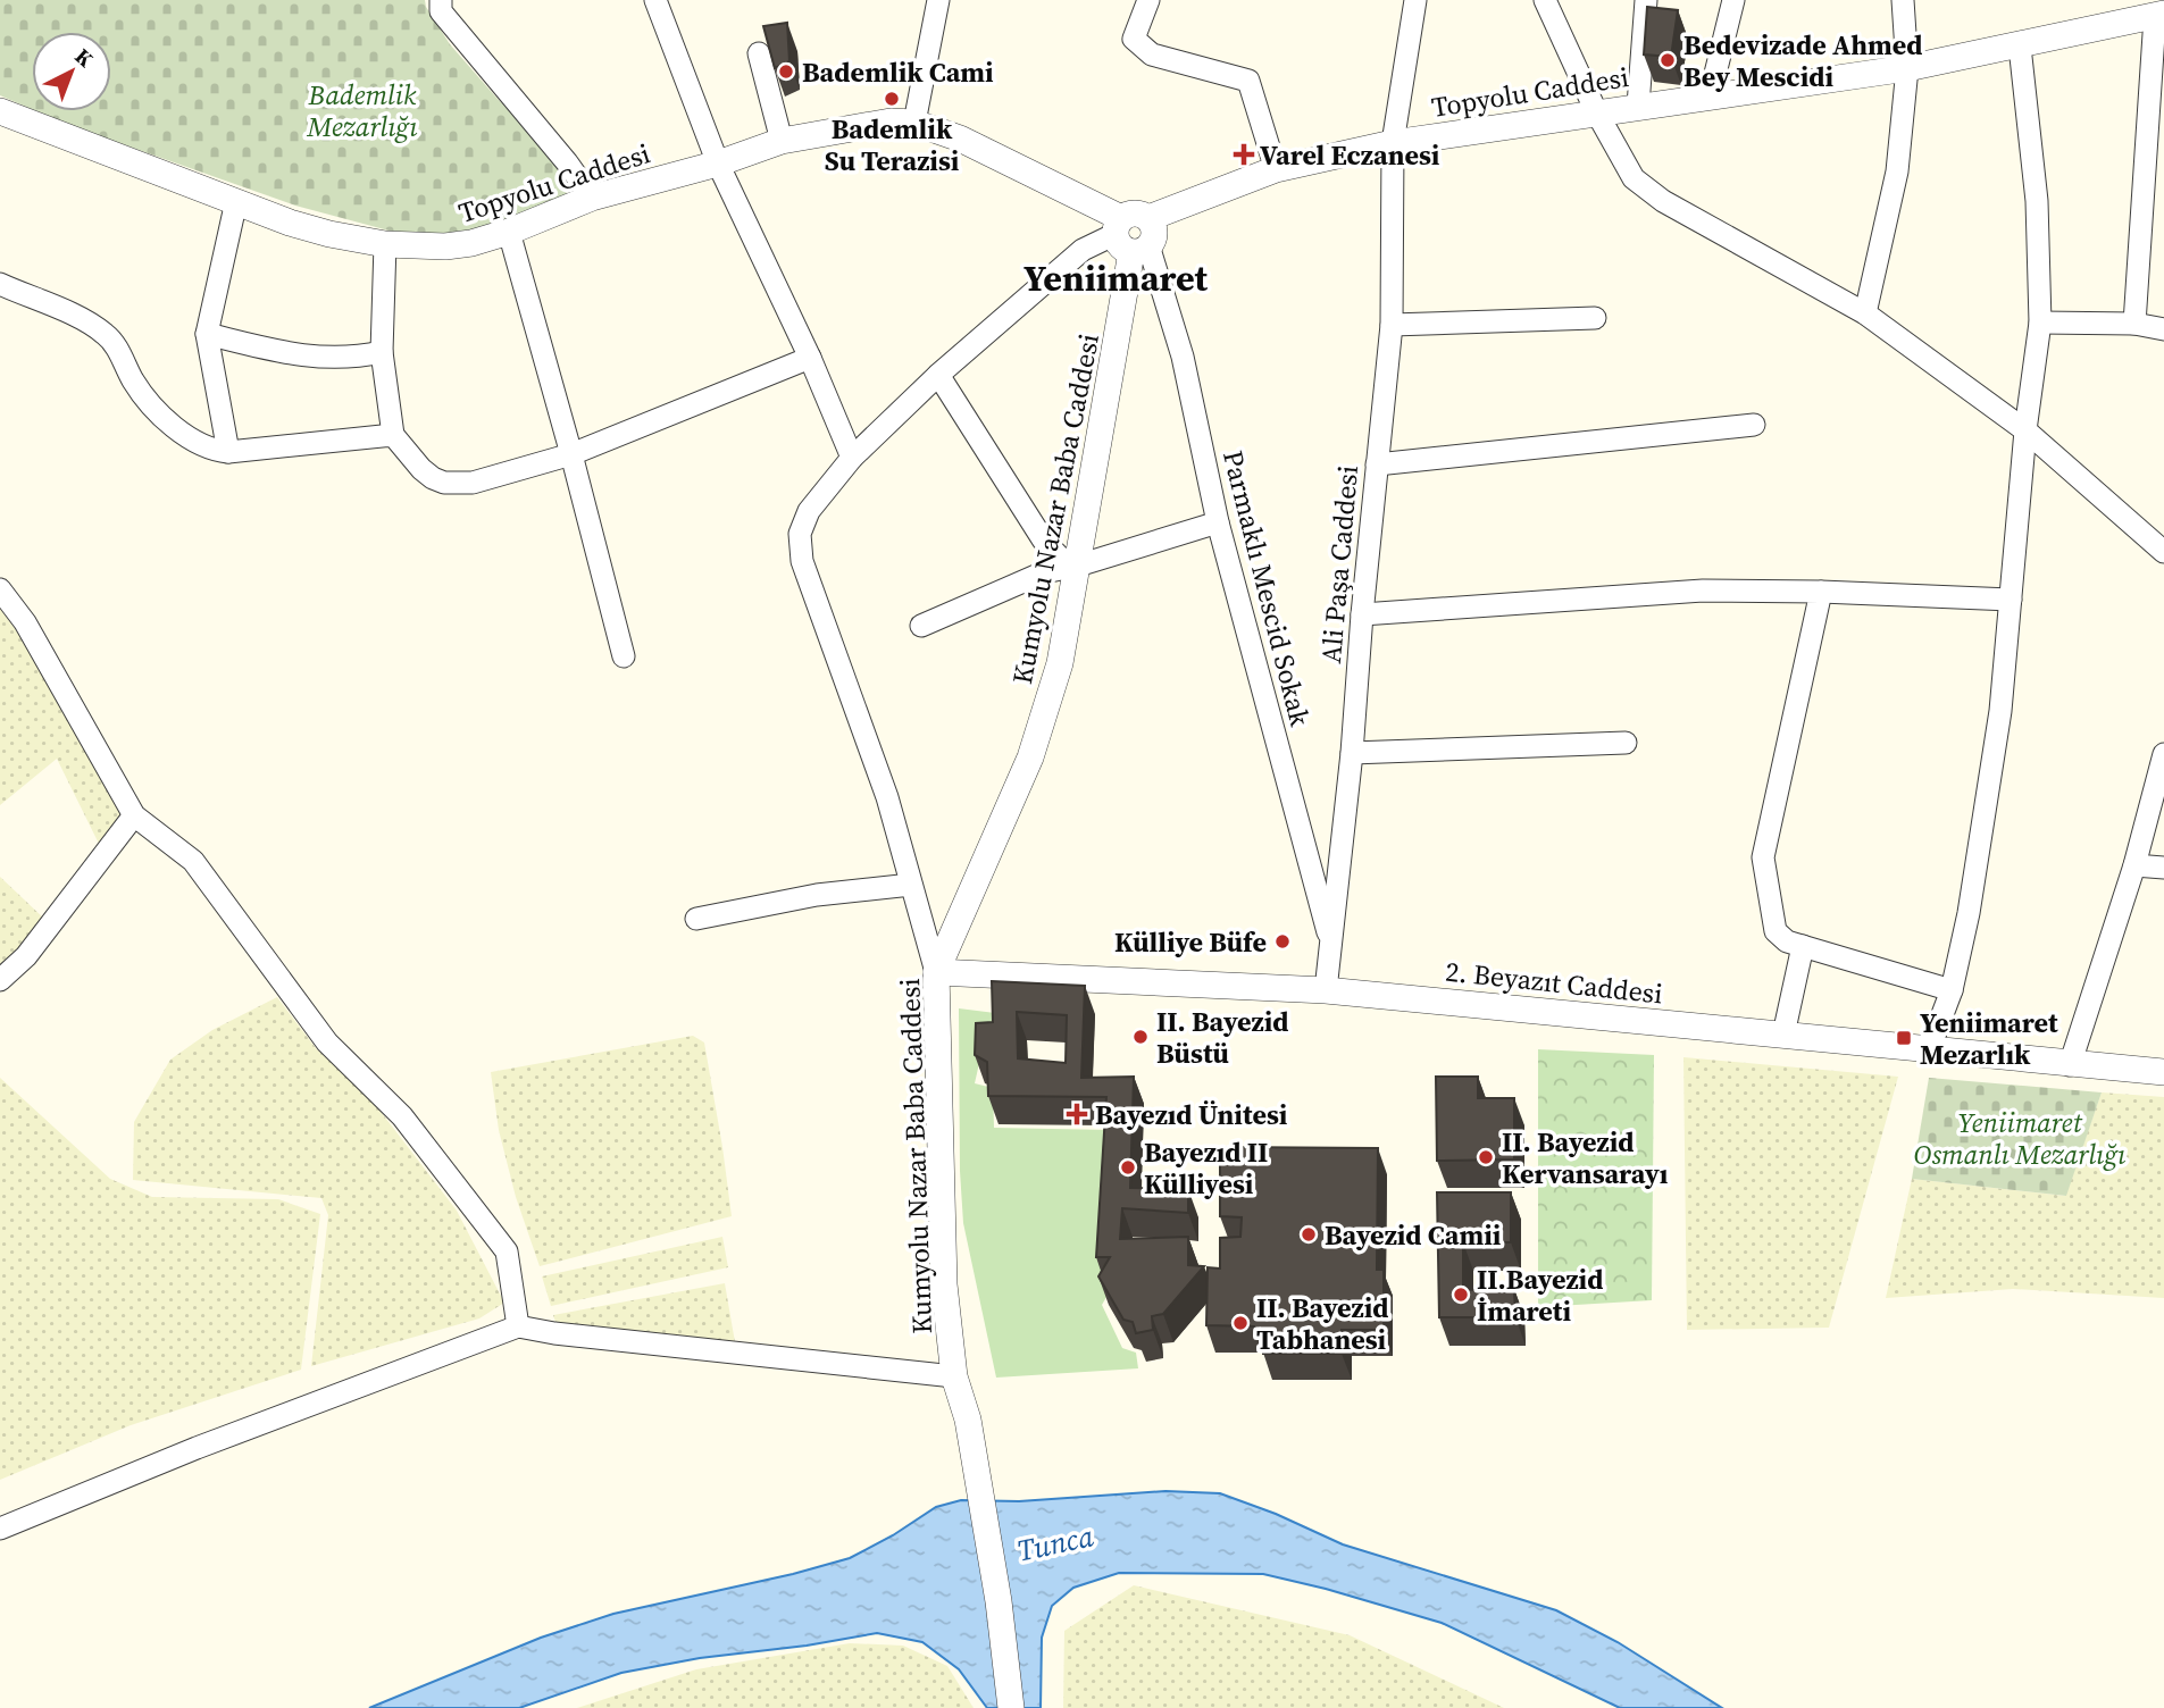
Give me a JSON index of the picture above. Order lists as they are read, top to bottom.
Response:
{
  "streets": {
    "street": [
      "Topyolu Caddesi",
      "Kumyolu Nazar Baba Caddesi",
      "Ali Paşa Caddesi",
      "Parmaklı Mescid Sokak",
      "2. Beyazıt Caddesi"
    ]
  },
  "crossings": [
    ["Topyolu Caddesi", "Kumyolu Nazar Baba Caddesi"],
    ["Topyolu Caddesi", "Ali Paşa Caddesi"],
    ["Topyolu Caddesi", "Parmaklı Mescid Sokak"],
    ["Kumyolu Nazar Baba Caddesi", "Parmaklı Mescid Sokak"],
    ["Kumyolu Nazar Baba Caddesi", "2. Beyazıt Caddesi"],
    ["Ali Paşa Caddesi", "Parmaklı Mescid Sokak"],
    ["Ali Paşa Caddesi", "2. Beyazıt Caddesi"]
  ],
  "districts": ["Yeniimaret"],
  "water": ["Tunca"],
  "parks": ["Bademlik Mezarlığı", "Yeniimaret Osmanlı Mezarlığı"],
  "places": {
    "other": [
      "Bedevizade Ahmed Bey Mescidi",
      "Bademlik Cami",
      "Bademlik Su Terazisi",
      "Külliye Büfe",
      "II. Bayezid Büstü",
      "II. Bayezid Kervansarayı",
      "Bayezıd II Külliyesi",
      "Bayezid Camii",
      "II.Bayezid İmareti",
      "II. Bayezid Tabhanesi"
    ],
    "health": ["Varel Eczanesi", "Bayezıd Ünitesi"],
    "transit": ["Yeniimaret Mezarlık"]
  },
  "north": "top right"
}
